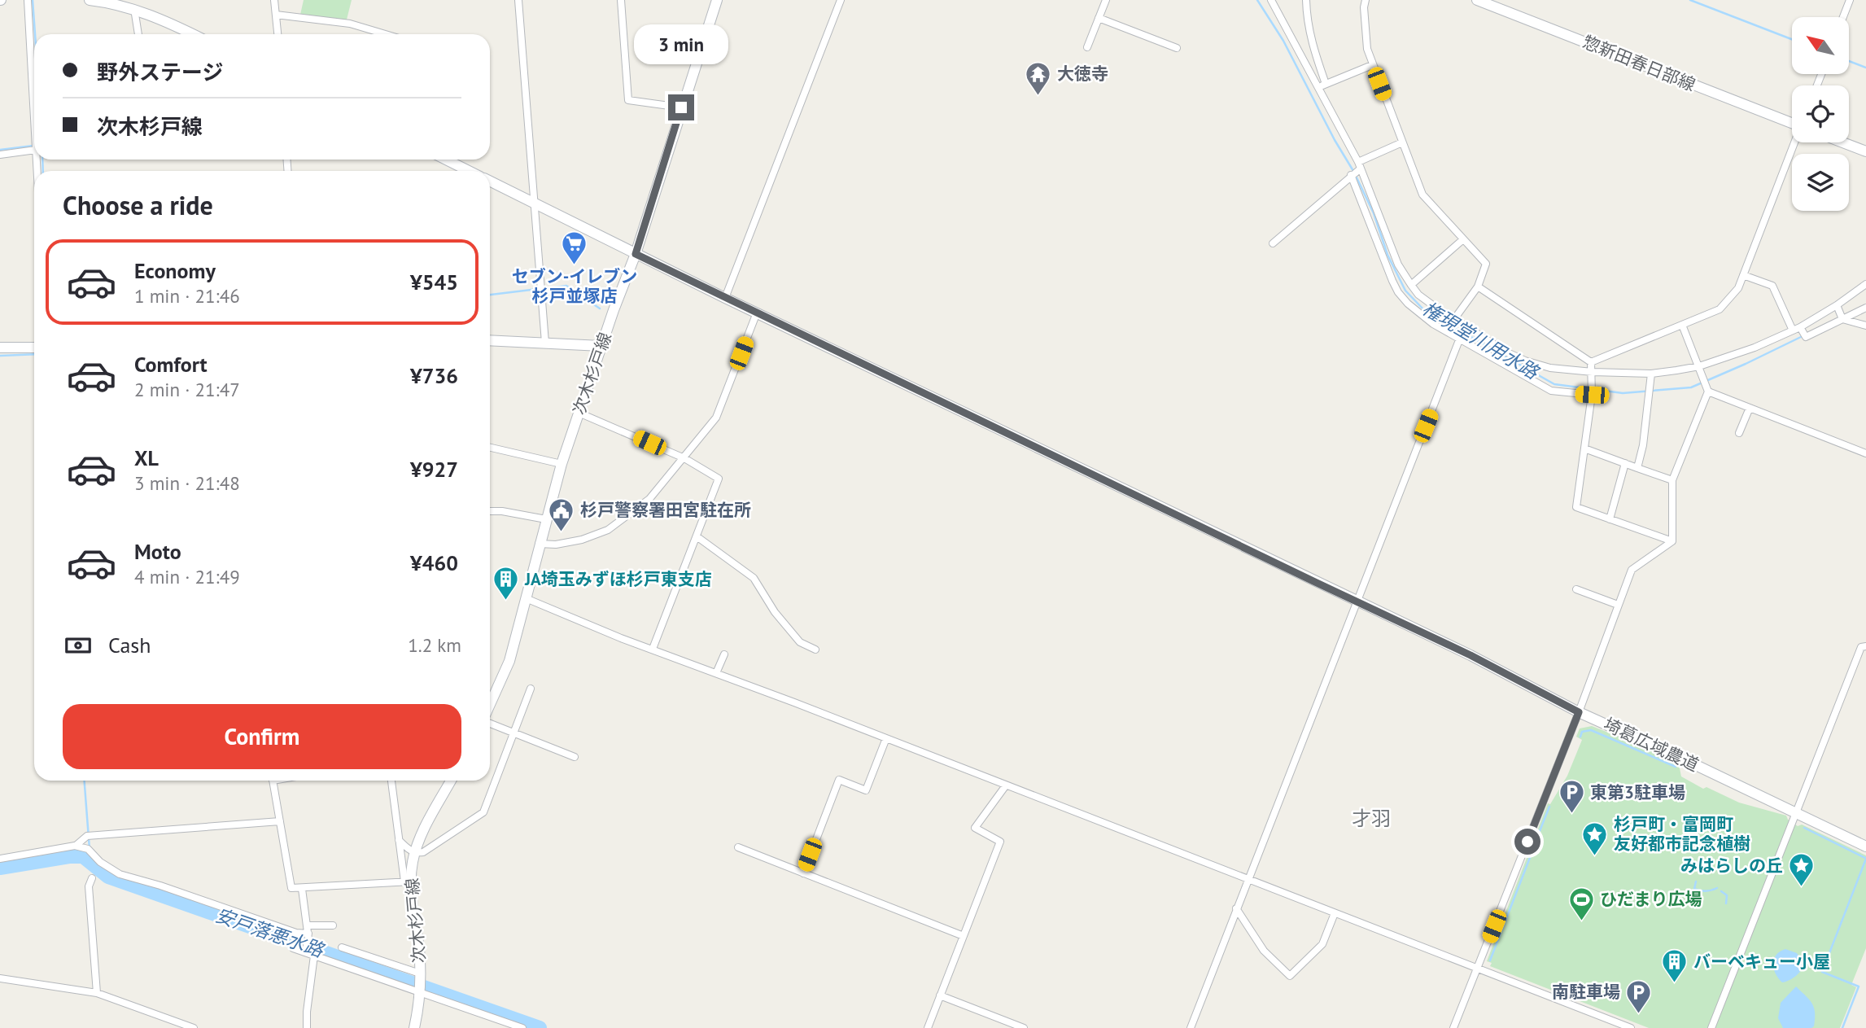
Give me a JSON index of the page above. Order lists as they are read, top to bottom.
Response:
{
  "streets": {
    "street": ["惣新田春日部線", "次木杉戸線", "埼葛広域農道"]
  },
  "crossings": [
    ["次木杉戸線", "埼葛広域農道"]
  ],
  "districts": ["才羽"],
  "water": ["権現堂川用水路", "安戸落悪水路"],
  "places": {
    "temple": ["大徳寺"],
    "supermarket": ["セブン-イレブン 杉戸並塚店"],
    "public building": ["杉戸警察署田宮駐在所"],
    "building": ["JA埼玉みずほ杉戸東支店", "バーベキュー小屋"],
    "parking": ["東第3駐車場", "南駐車場"],
    "place": ["杉戸町・富岡町 友好都市記念植樹", "みはらしの丘"],
    "sports": ["ひだまり広場"]
  },
  "north": "top left",
  "page": {
    "bubble": "3 min",
    "banner": ["野外ステージ", "次木杉戸線"],
    "heading": "Choose a ride",
    "list": [
      {
        "name": "Economy",
        "note": "1 min · 21:46",
        "value": "¥545"
      },
      {
        "name": "Comfort",
        "note": "2 min · 21:47",
        "value": "¥736"
      },
      {
        "name": "XL",
        "note": "3 min · 21:48",
        "value": "¥927"
      },
      {
        "name": "Moto",
        "note": "4 min · 21:49",
        "value": "¥460"
      }
    ],
    "pay": ["Cash", "1.2 km"],
    "buttons": "Confirm"
  }
}
